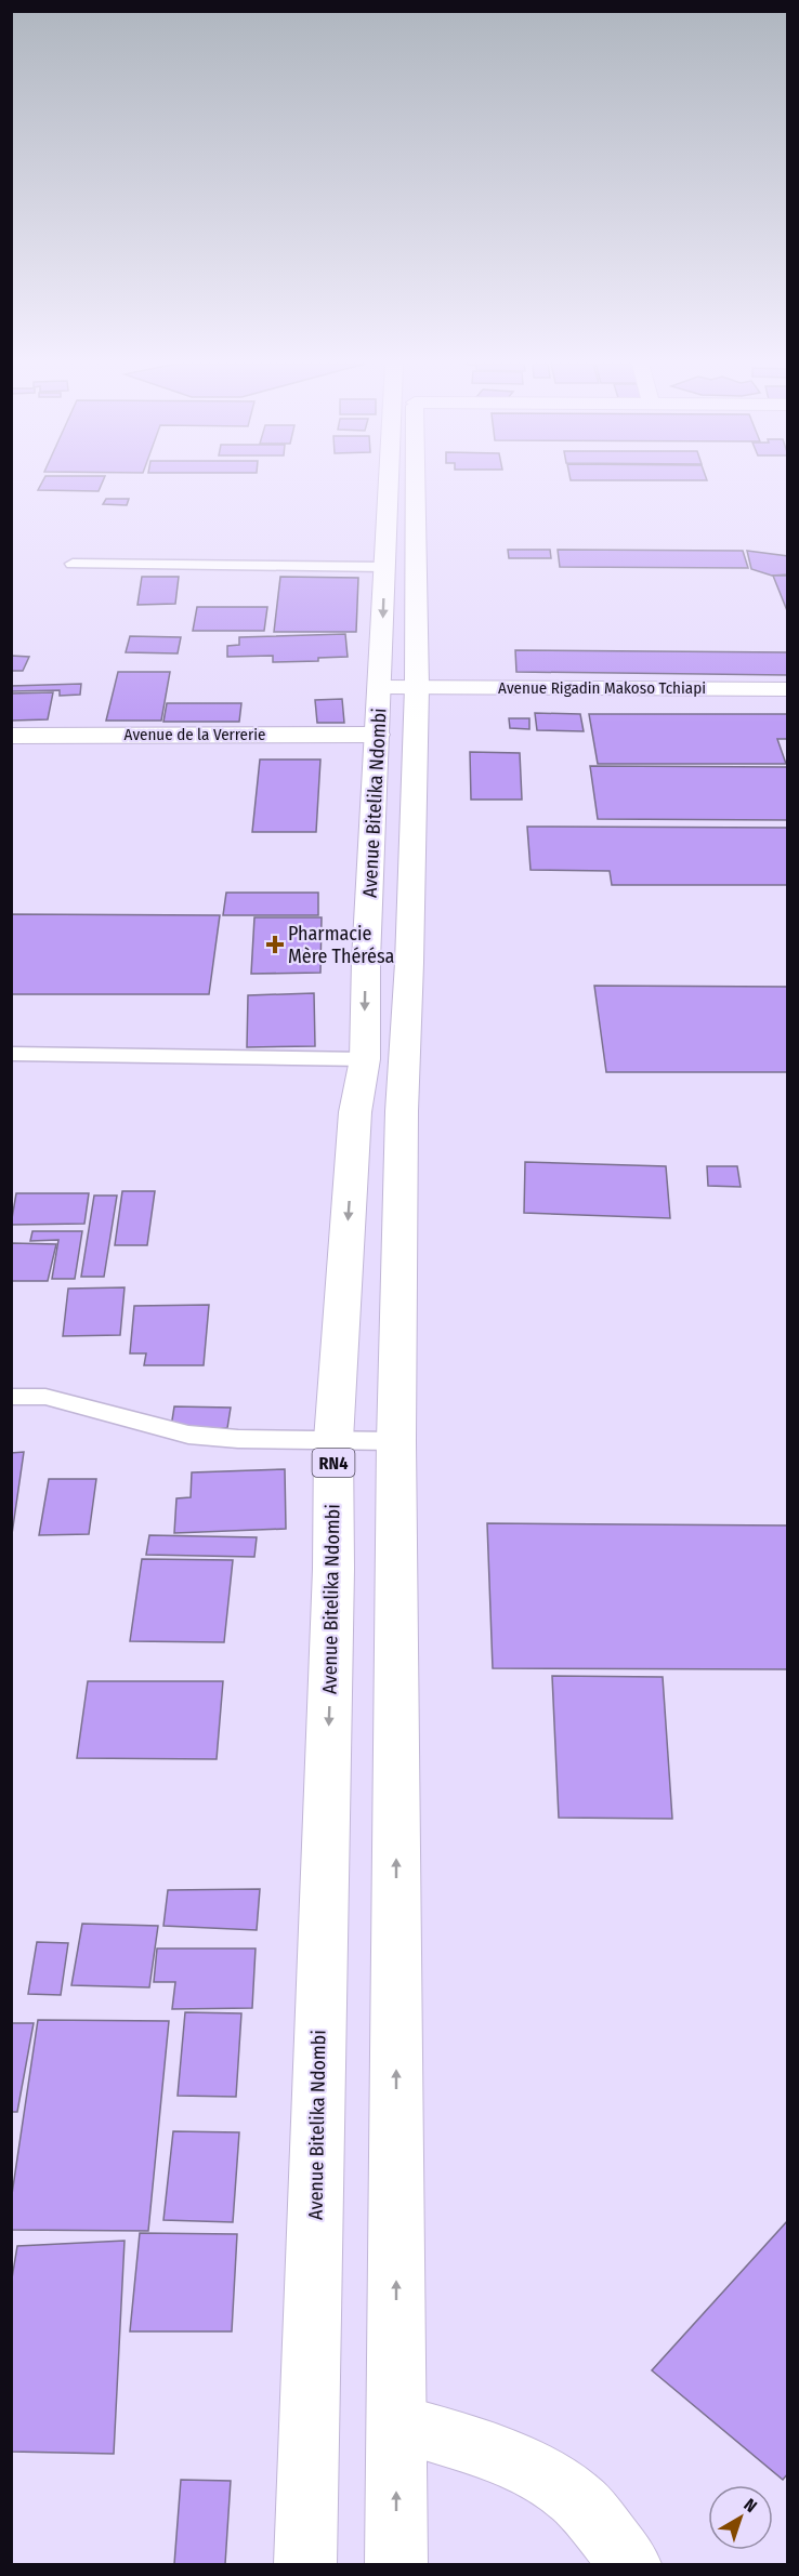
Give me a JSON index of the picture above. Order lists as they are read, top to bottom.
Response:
{
  "streets": {
    "main road": [
      "Avenue Rigadin Makoso Tchiapi",
      "Avenue de la Verrerie",
      "Avenue Bitelika Ndombi",
      "RN4"
    ]
  },
  "crossings": [
    ["Avenue Rigadin Makoso Tchiapi", "Avenue Bitelika Ndombi"],
    ["Avenue de la Verrerie", "Avenue Bitelika Ndombi"]
  ],
  "places": {
    "health": ["Pharmacie Mère Thérésa"]
  },
  "north": "top right"
}
